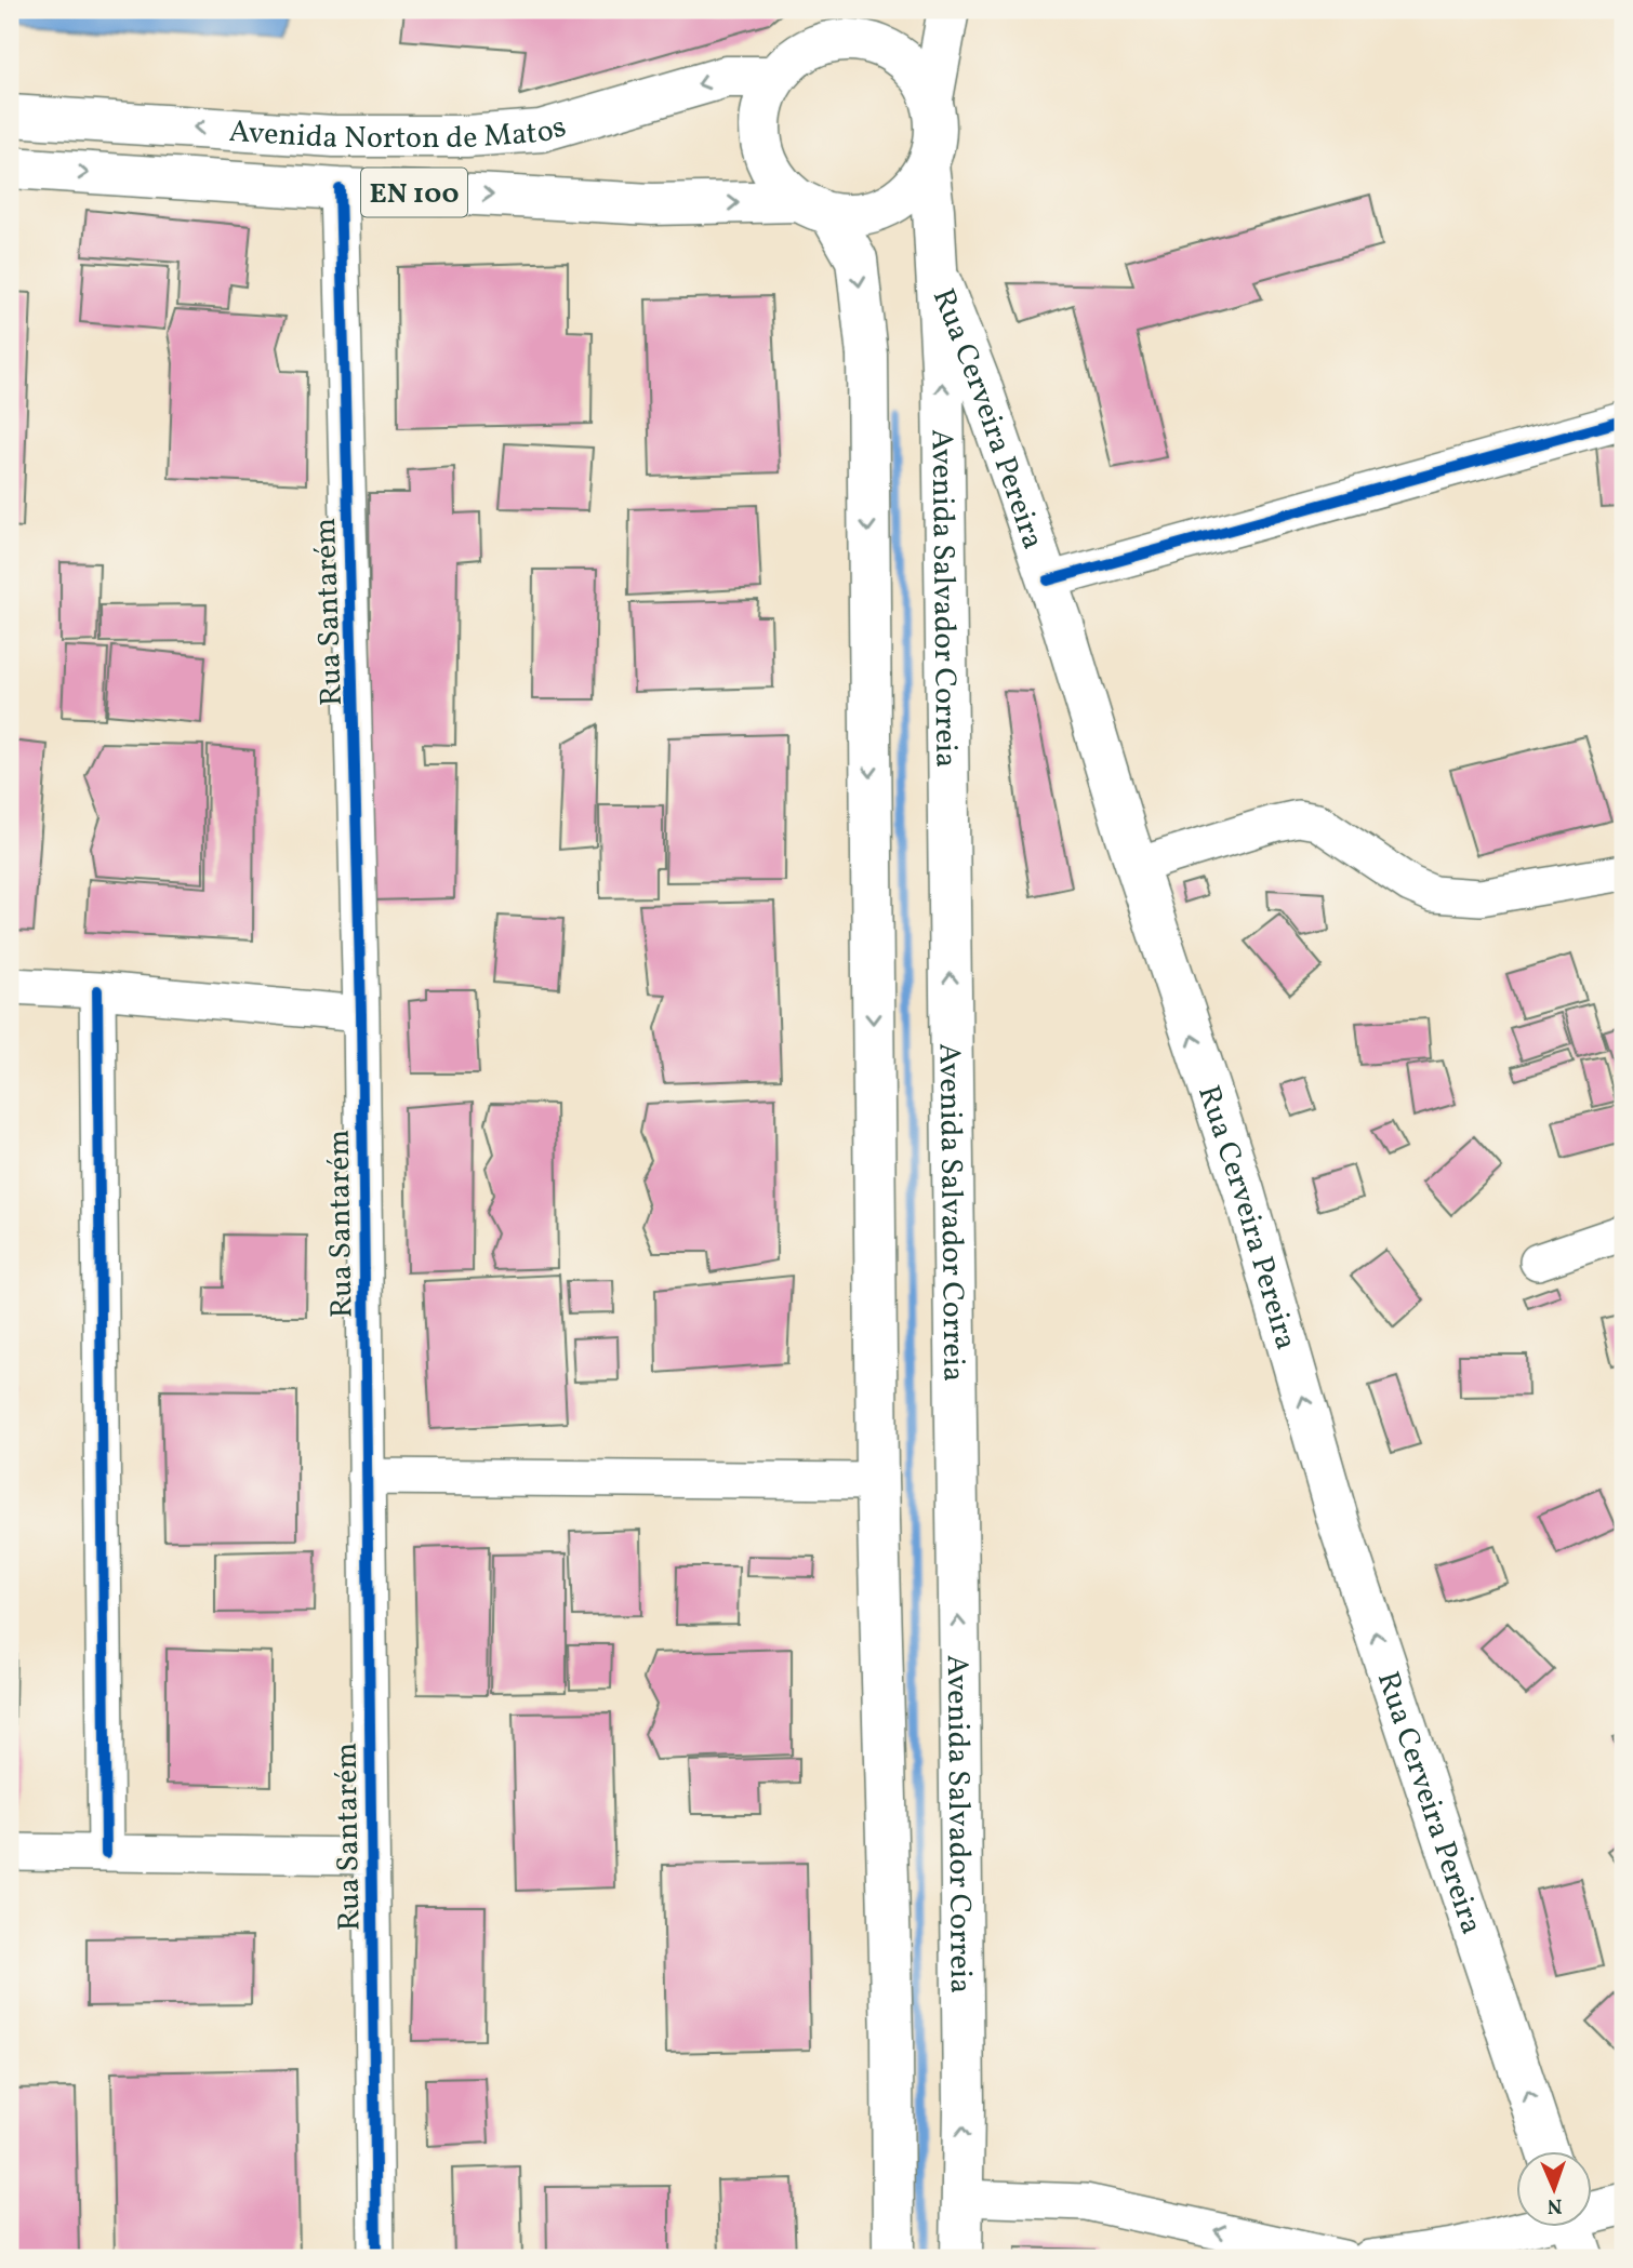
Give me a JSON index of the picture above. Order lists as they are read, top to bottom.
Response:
{
  "streets": {
    "main road": [
      "Avenida Norton de Matos",
      "EN 100",
      "Rua Cerveira Pereira",
      "Avenida Salvador Correia"
    ],
    "street": ["Rua Santarém"]
  },
  "crossings": [
    ["Avenida Norton de Matos", "EN 100"],
    ["Avenida Norton de Matos", "Avenida Salvador Correia"],
    ["Avenida Norton de Matos", "Rua Santarém"],
    ["EN 100", "Avenida Salvador Correia"],
    ["Rua Cerveira Pereira", "Avenida Salvador Correia"]
  ],
  "one_way": ["Rua Cerveira Pereira"],
  "north": "bottom"
}
